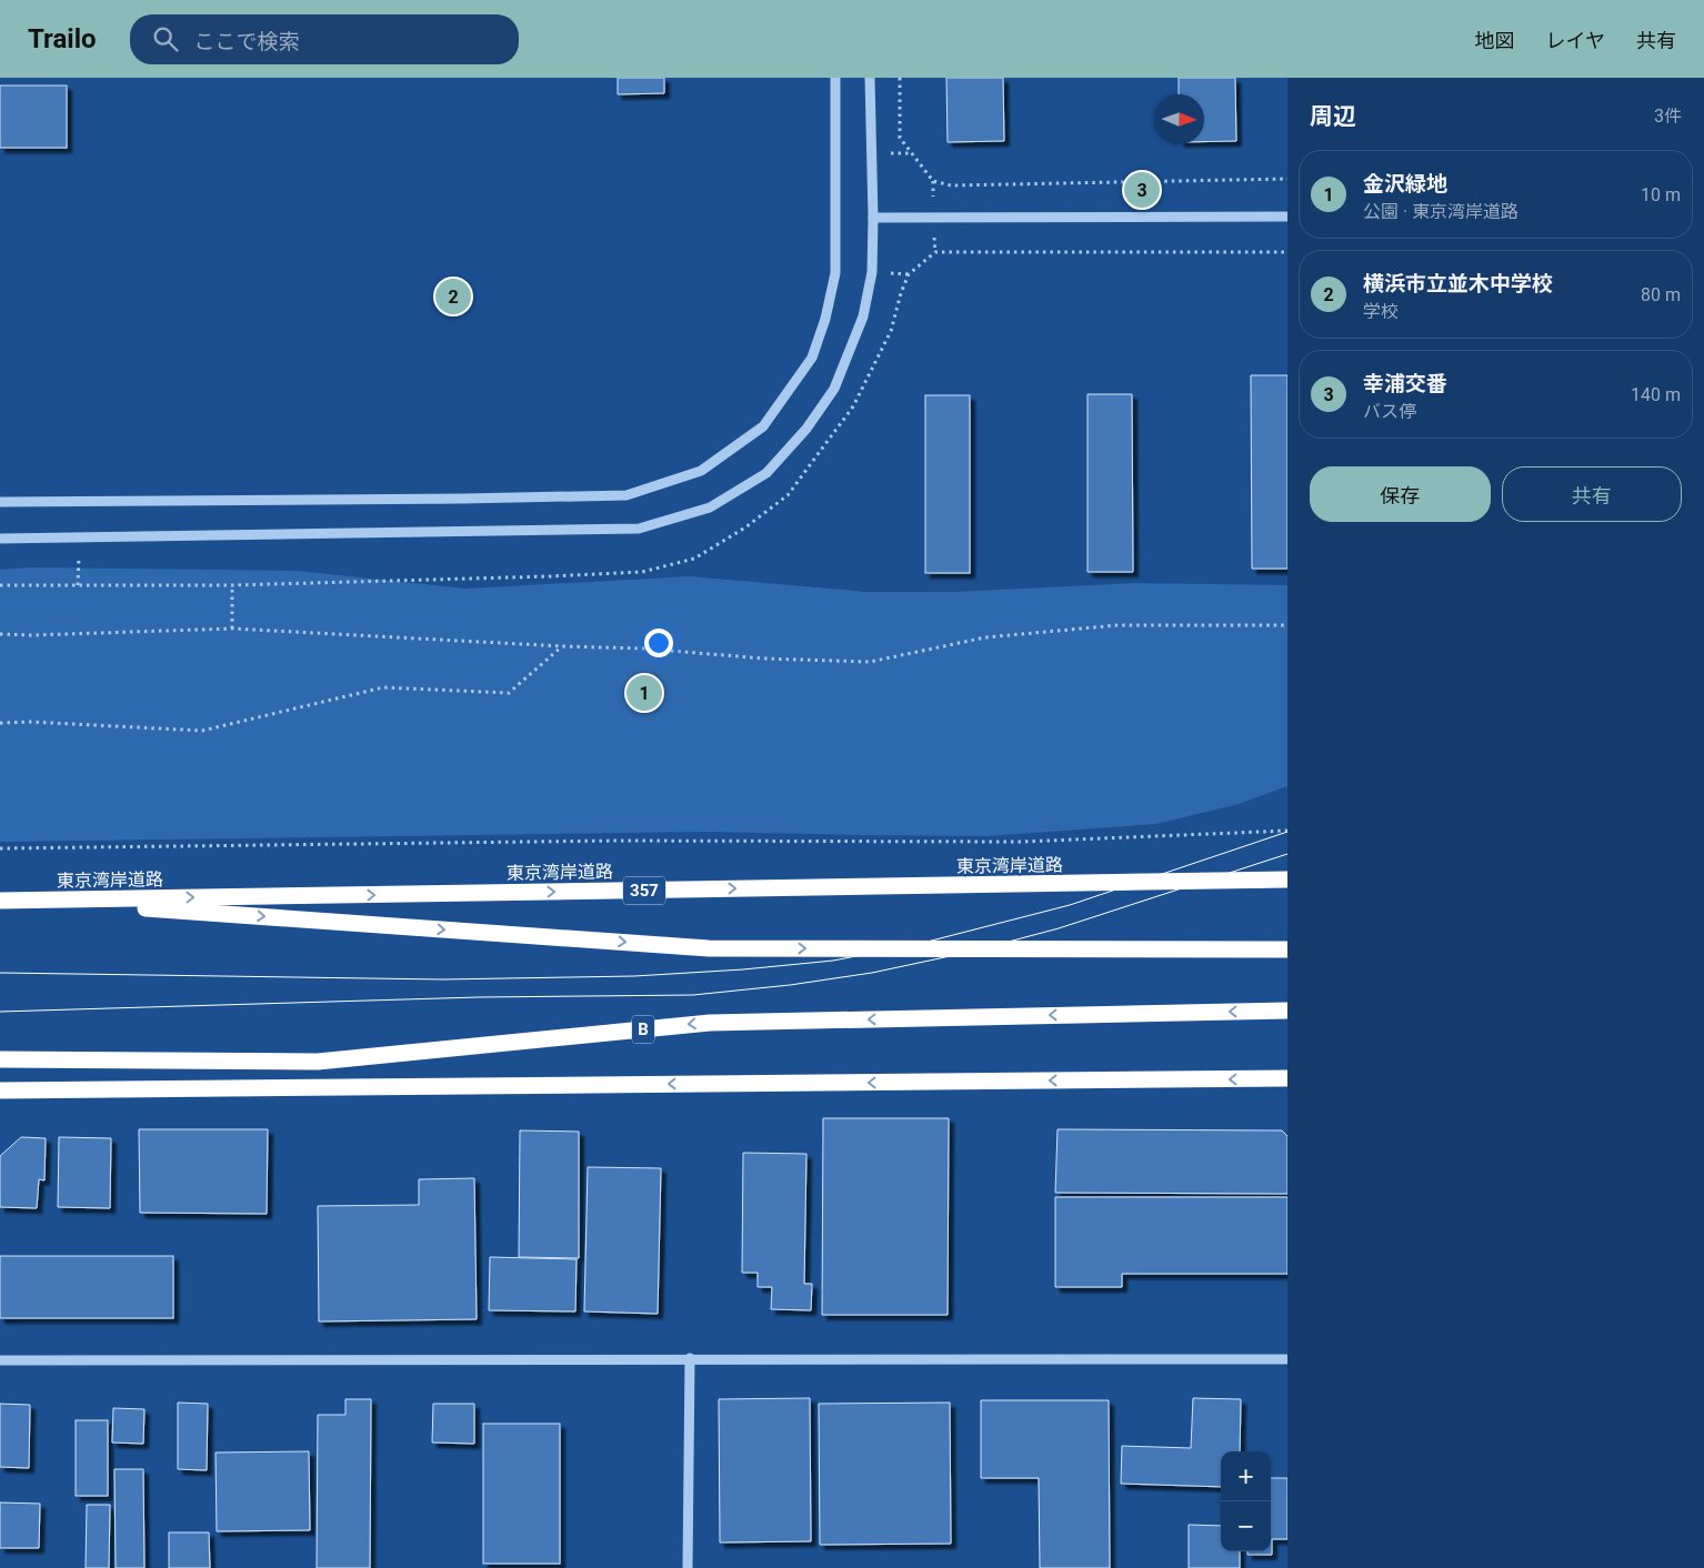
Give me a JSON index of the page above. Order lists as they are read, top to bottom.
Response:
{
  "streets": {
    "highway": ["東京湾岸道路", "357", "B"]
  },
  "north": "right",
  "page": {
    "header": "Trailo",
    "search": "ここで検索",
    "nav": ["地図", "レイヤ", "共有"],
    "heading": ["周辺", "3件"],
    "list": [
      {
        "mark": "1",
        "name": "金沢緑地",
        "note": "公園 · 東京湾岸道路",
        "value": "10 m"
      },
      {
        "mark": "2",
        "name": "横浜市立並木中学校",
        "note": "学校",
        "value": "80 m"
      },
      {
        "mark": "3",
        "name": "幸浦交番",
        "note": "バス停",
        "value": "140 m"
      }
    ],
    "pins": ["3", "2", "1"],
    "buttons": ["保存", "共有"],
    "map_buttons": ["+", "−"]
  }
}
